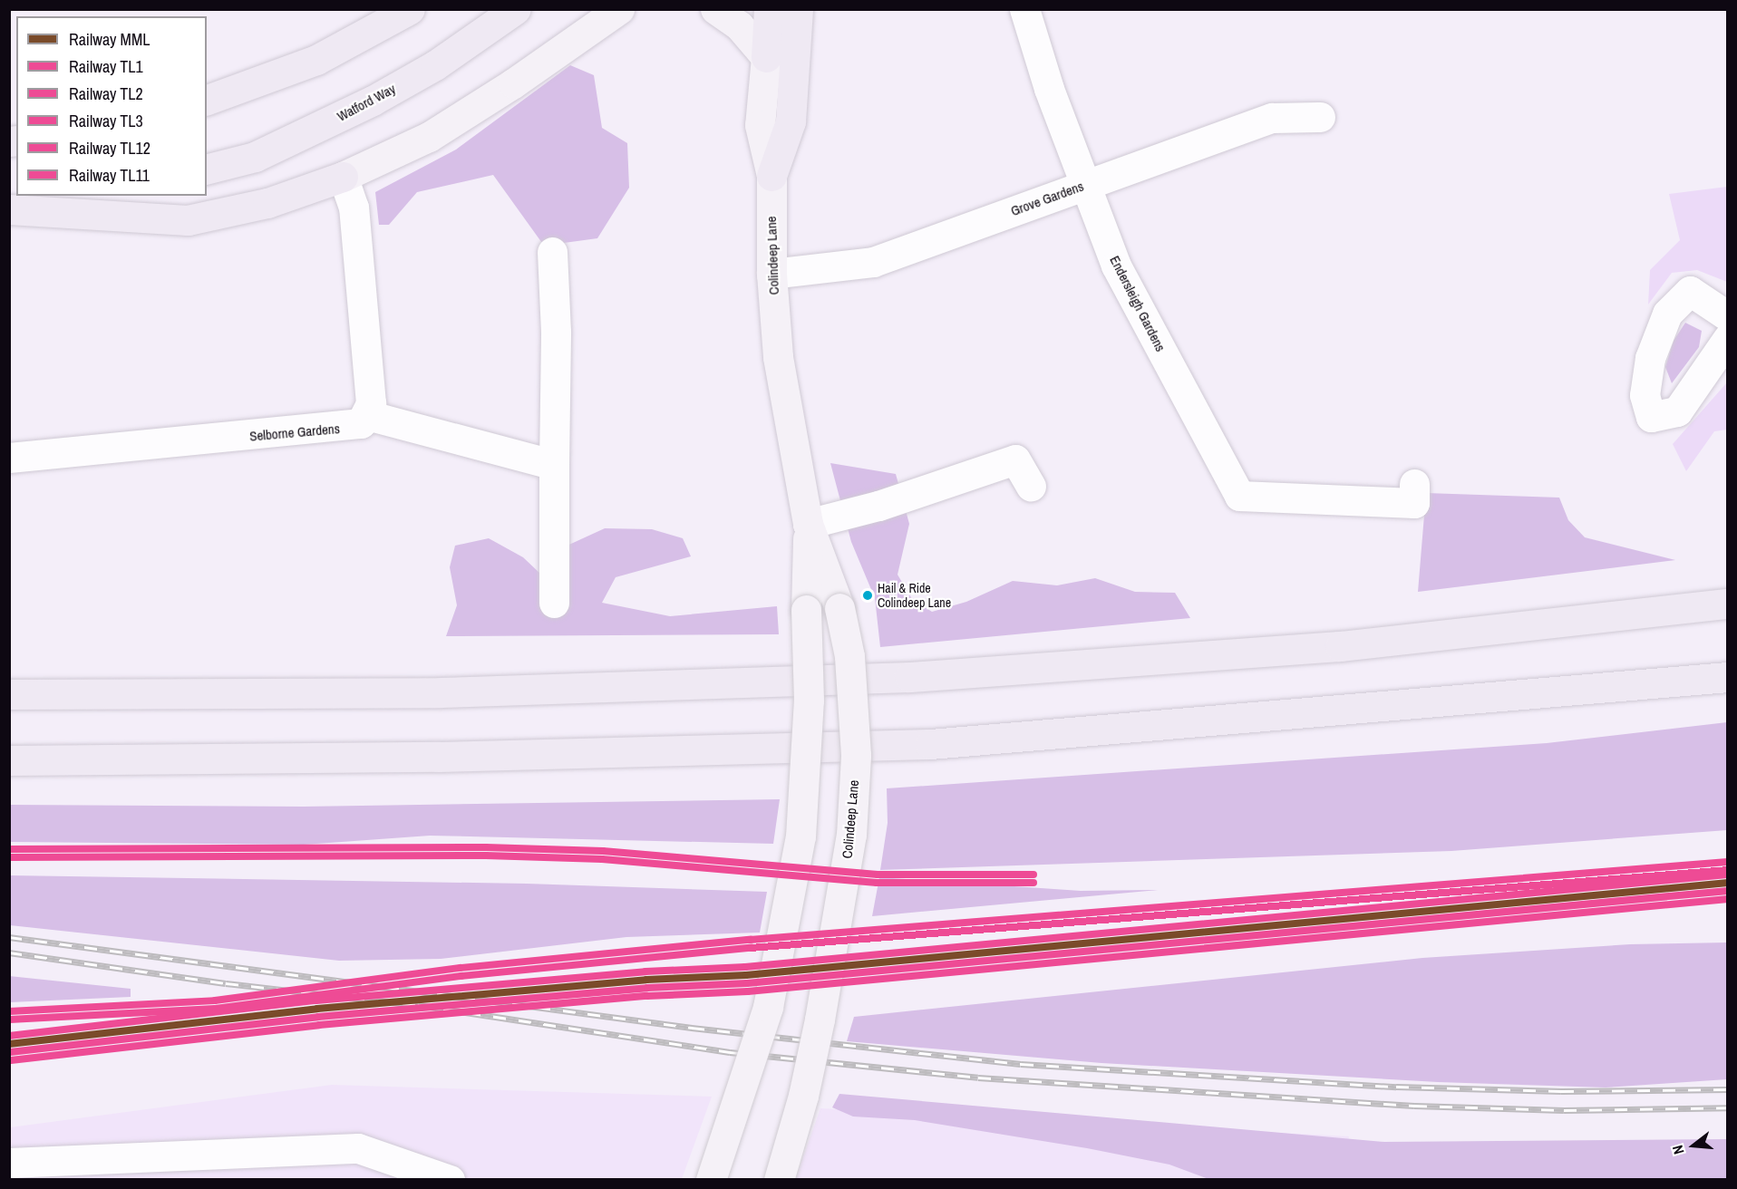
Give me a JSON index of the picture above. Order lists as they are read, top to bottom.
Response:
{
  "streets": {
    "highway": ["Watford Way"],
    "main road": ["Colindeep Lane"],
    "street": ["Grove Gardens", "Endersleigh Gardens", "Selborne Gardens"]
  },
  "crossings": [
    ["Grove Gardens", "Colindeep Lane"],
    ["Grove Gardens", "Endersleigh Gardens"]
  ],
  "places": ["Hail & Ride Colindeep Lane"],
  "lines": [
    "rail line TL12",
    "rail line TL11",
    "rail line TL2",
    "rail line MML",
    "rail line TL1",
    "rail line TL3"
  ],
  "legend": [
    "Railway MML",
    "Railway TL1",
    "Railway TL2",
    "Railway TL3",
    "Railway TL12",
    "Railway TL11"
  ],
  "north": "left"
}
